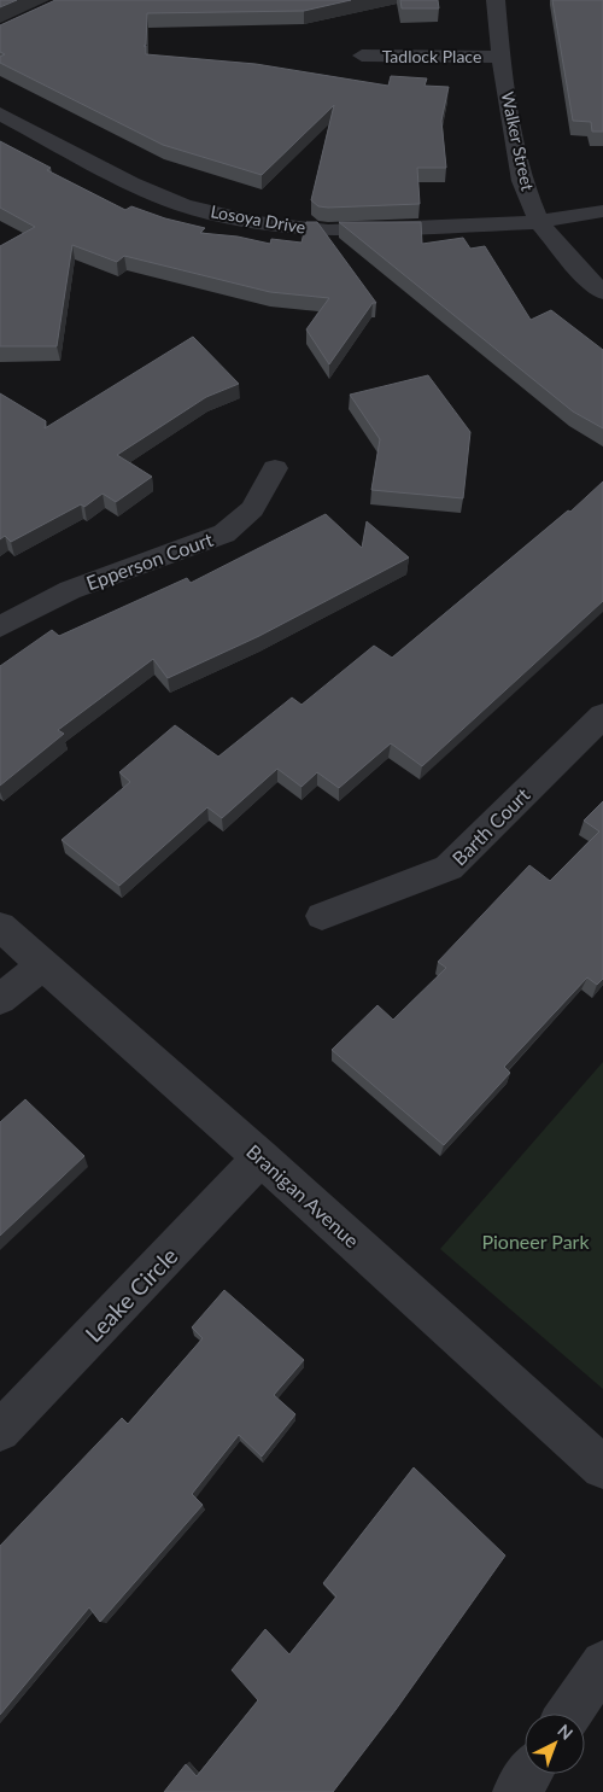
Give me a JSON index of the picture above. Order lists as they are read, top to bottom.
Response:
{
  "streets": {
    "street": [
      "Tadlock Place",
      "Walker Street",
      "Losoya Drive",
      "Epperson Court",
      "Barth Court",
      "Branigan Avenue",
      "Leake Circle"
    ]
  },
  "crossings": [
    ["Tadlock Place", "Walker Street"],
    ["Walker Street", "Losoya Drive"],
    ["Branigan Avenue", "Leake Circle"]
  ],
  "parks": ["Pioneer Park"],
  "north": "top right"
}
